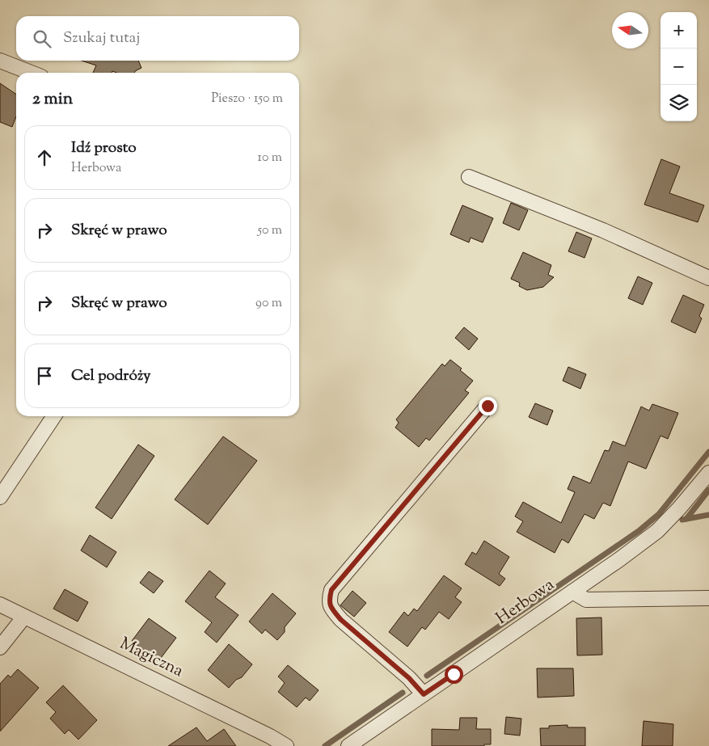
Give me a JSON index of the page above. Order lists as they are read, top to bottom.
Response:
{
  "streets": {
    "street": ["Herbowa", "Magiczna"]
  },
  "north": "left",
  "page": {
    "map_buttons": ["+", "−"],
    "search": "Szukaj tutaj",
    "heading": ["2 min", "Pieszo · 150 m"],
    "list": [
      ["Idź prosto", "Herbowa", "10 m"],
      ["Skręć w prawo", "50 m"],
      ["Skręć w prawo", "90 m"],
      "Cel podróży"
    ]
  }
}
